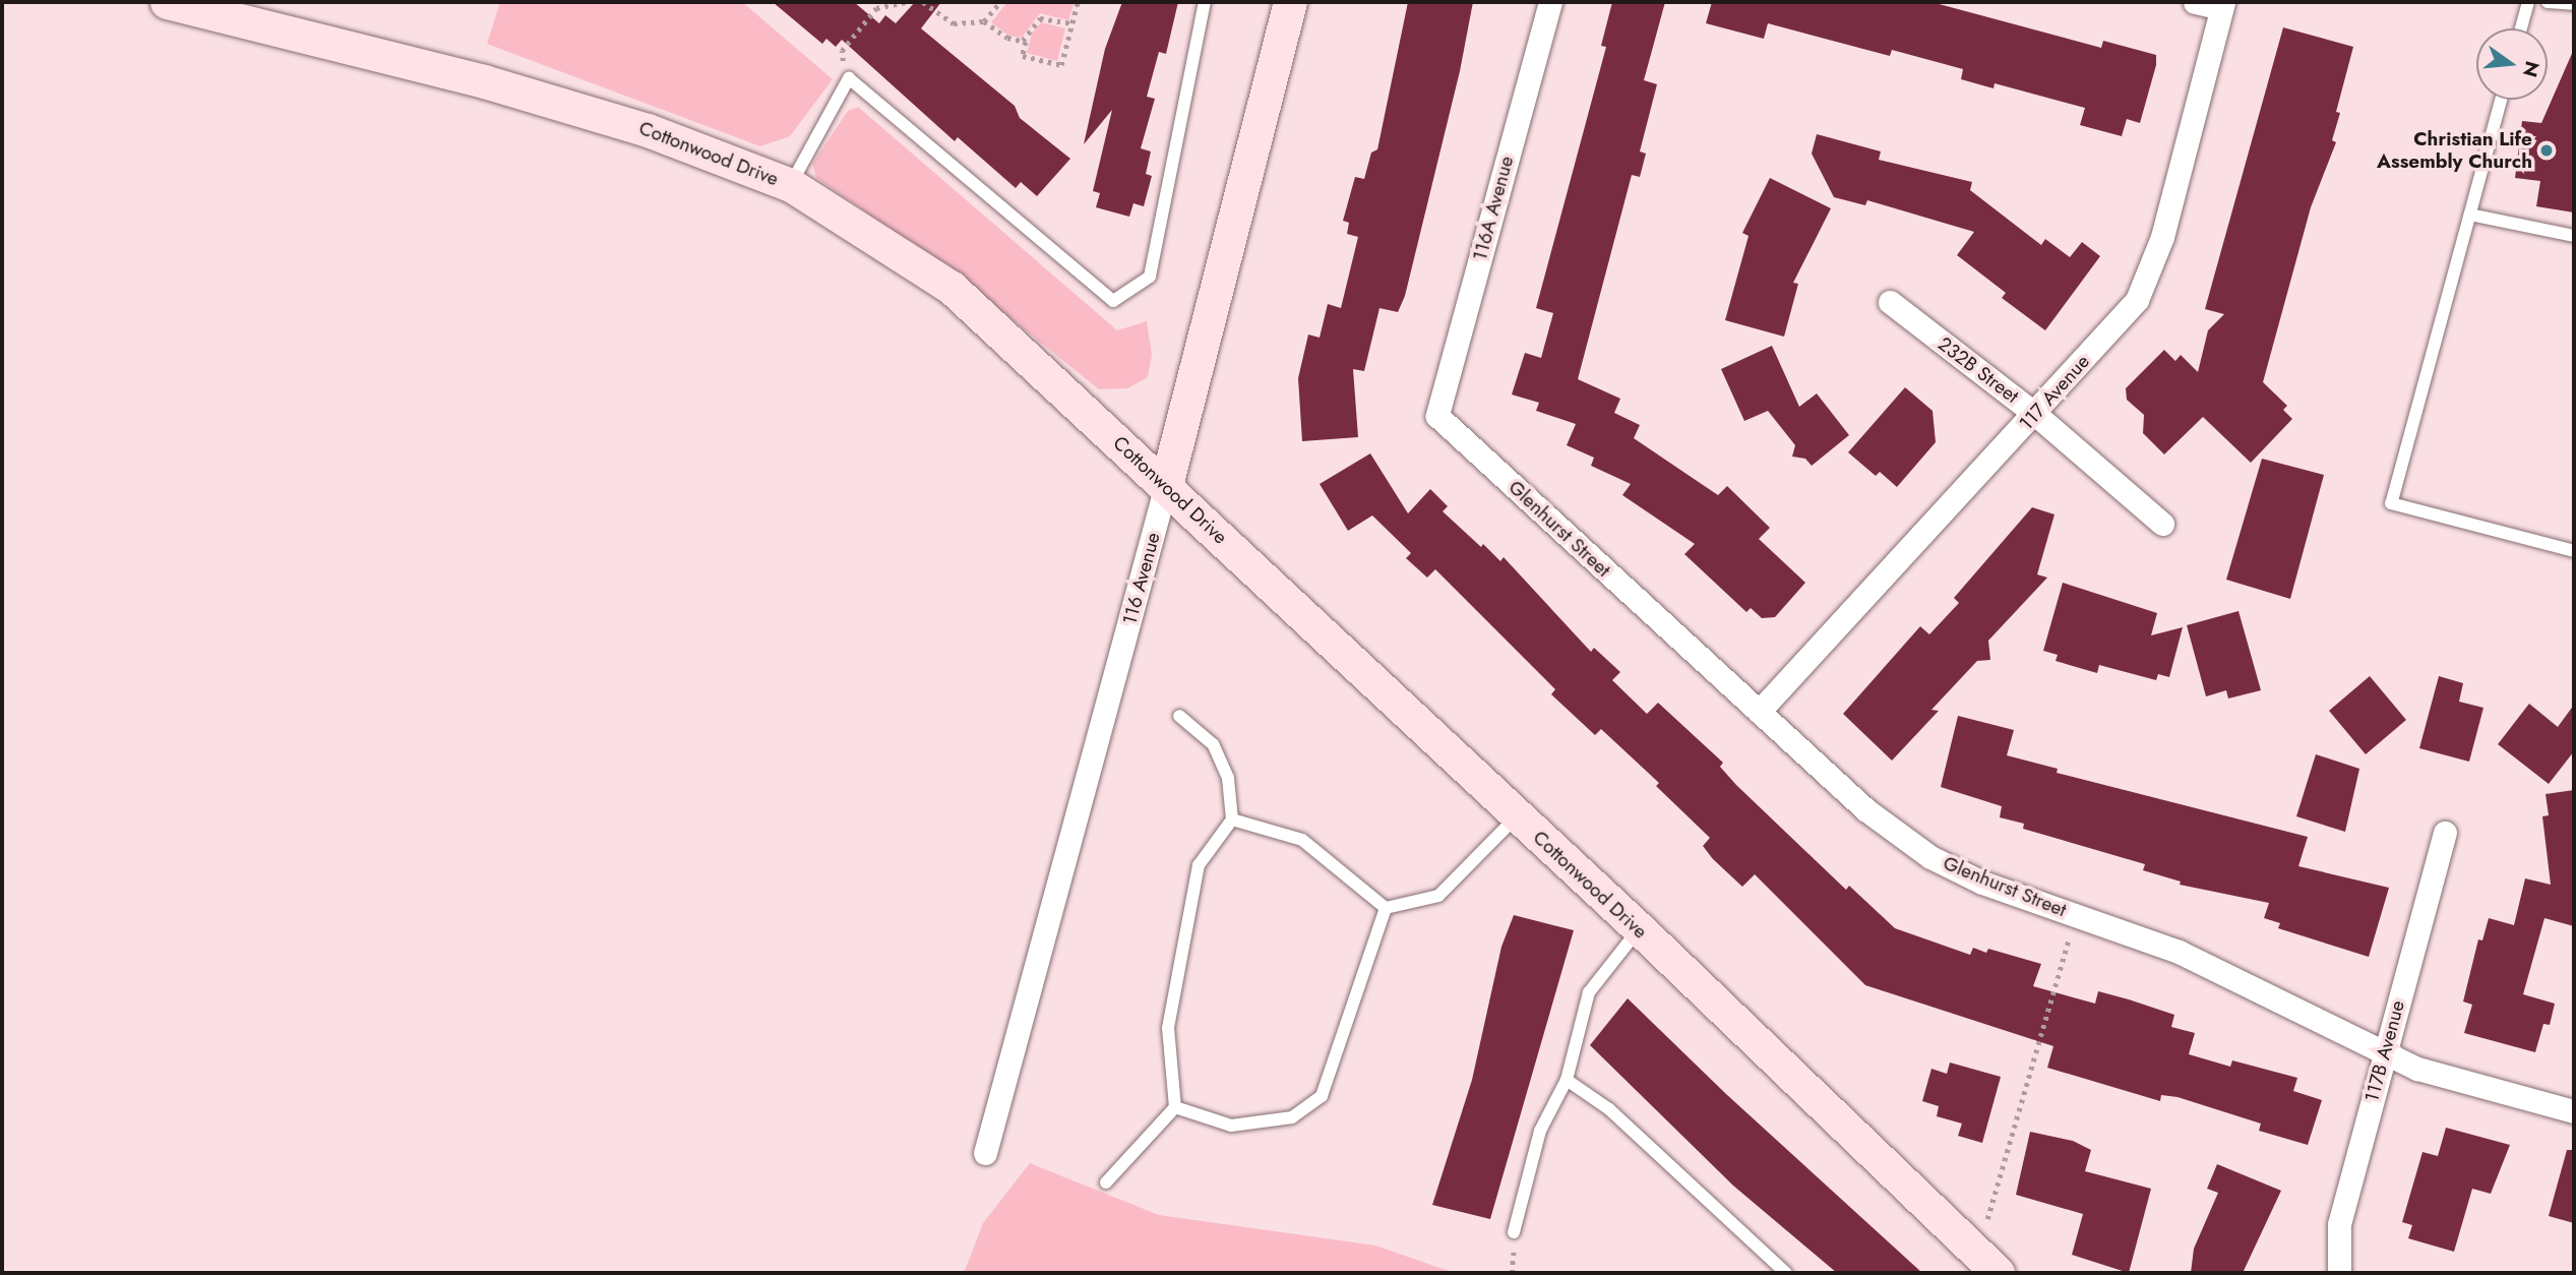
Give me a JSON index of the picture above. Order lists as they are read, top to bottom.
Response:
{
  "streets": {
    "street": [
      "Cottonwood Drive",
      "116A Avenue",
      "232B Street",
      "117 Avenue",
      "Glenhurst Street",
      "116 Avenue",
      "117B Avenue"
    ]
  },
  "crossings": [
    ["Cottonwood Drive", "116 Avenue"],
    ["116A Avenue", "Glenhurst Street"],
    ["232B Street", "117 Avenue"],
    ["117 Avenue", "Glenhurst Street"],
    ["Glenhurst Street", "117B Avenue"]
  ],
  "places": ["Christian Life Assembly Church"],
  "north": "right"
}
